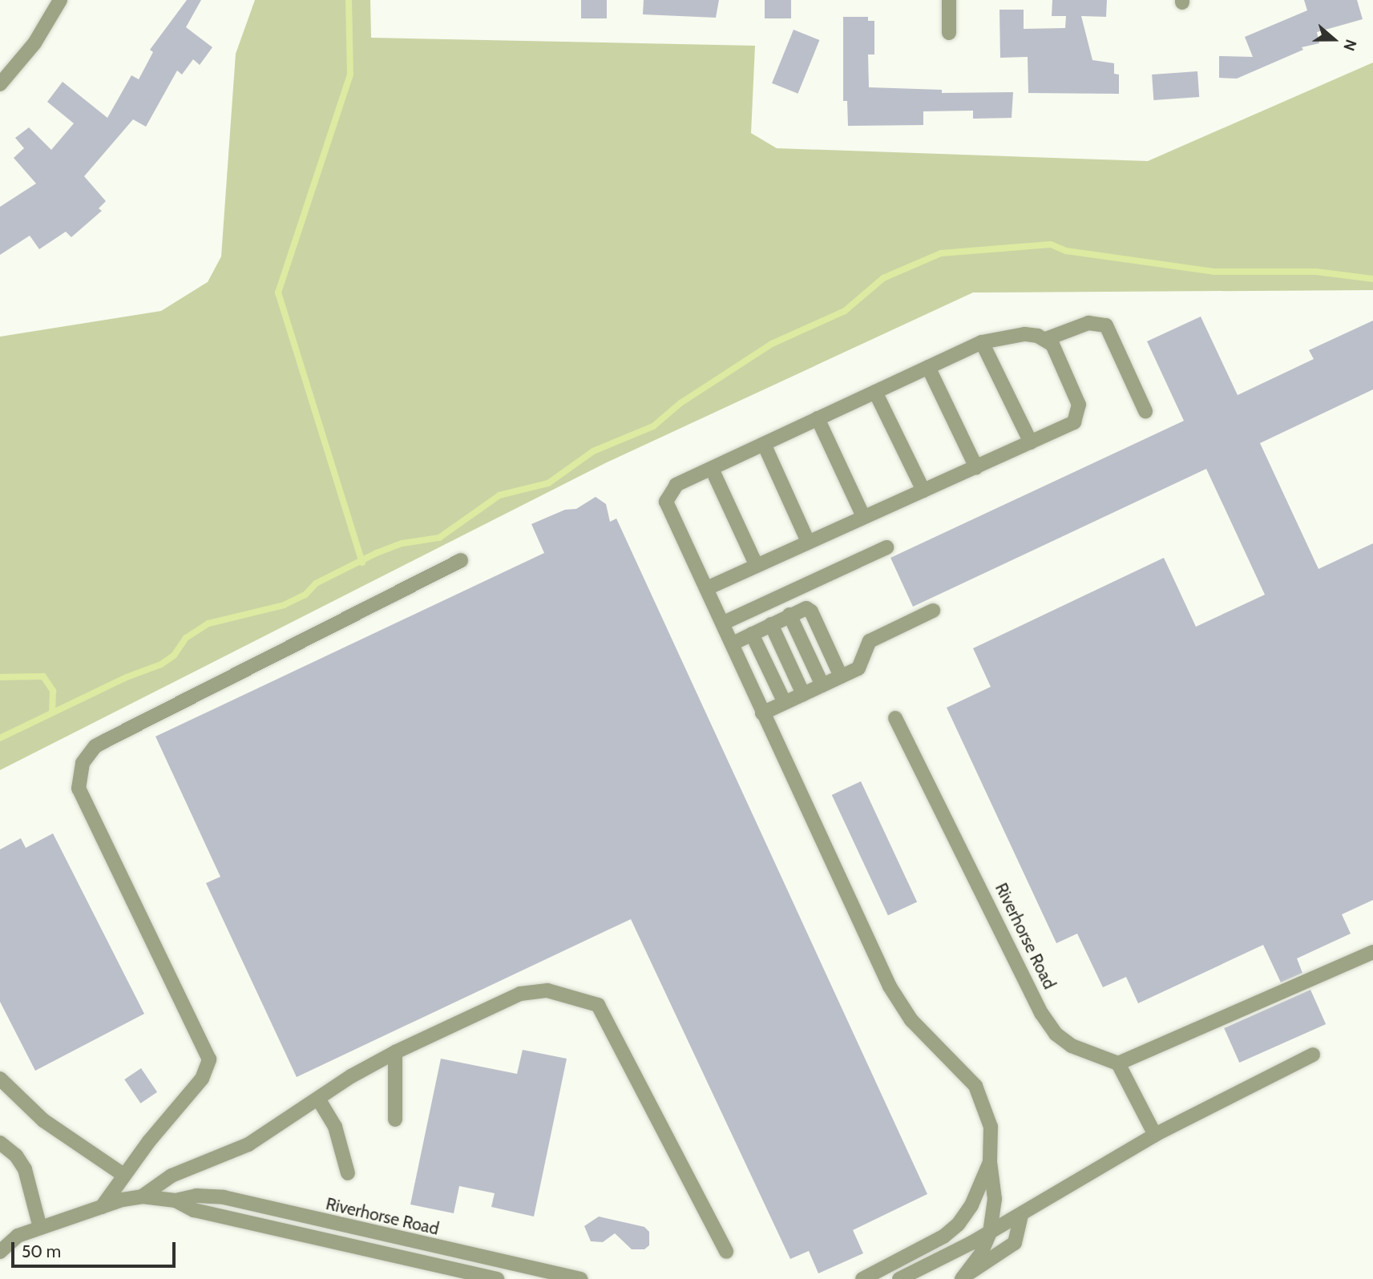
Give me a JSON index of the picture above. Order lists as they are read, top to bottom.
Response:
{
  "streets": {
    "street": ["Riverhorse Road"]
  },
  "scale_bar": "50 m",
  "north": "right"
}
